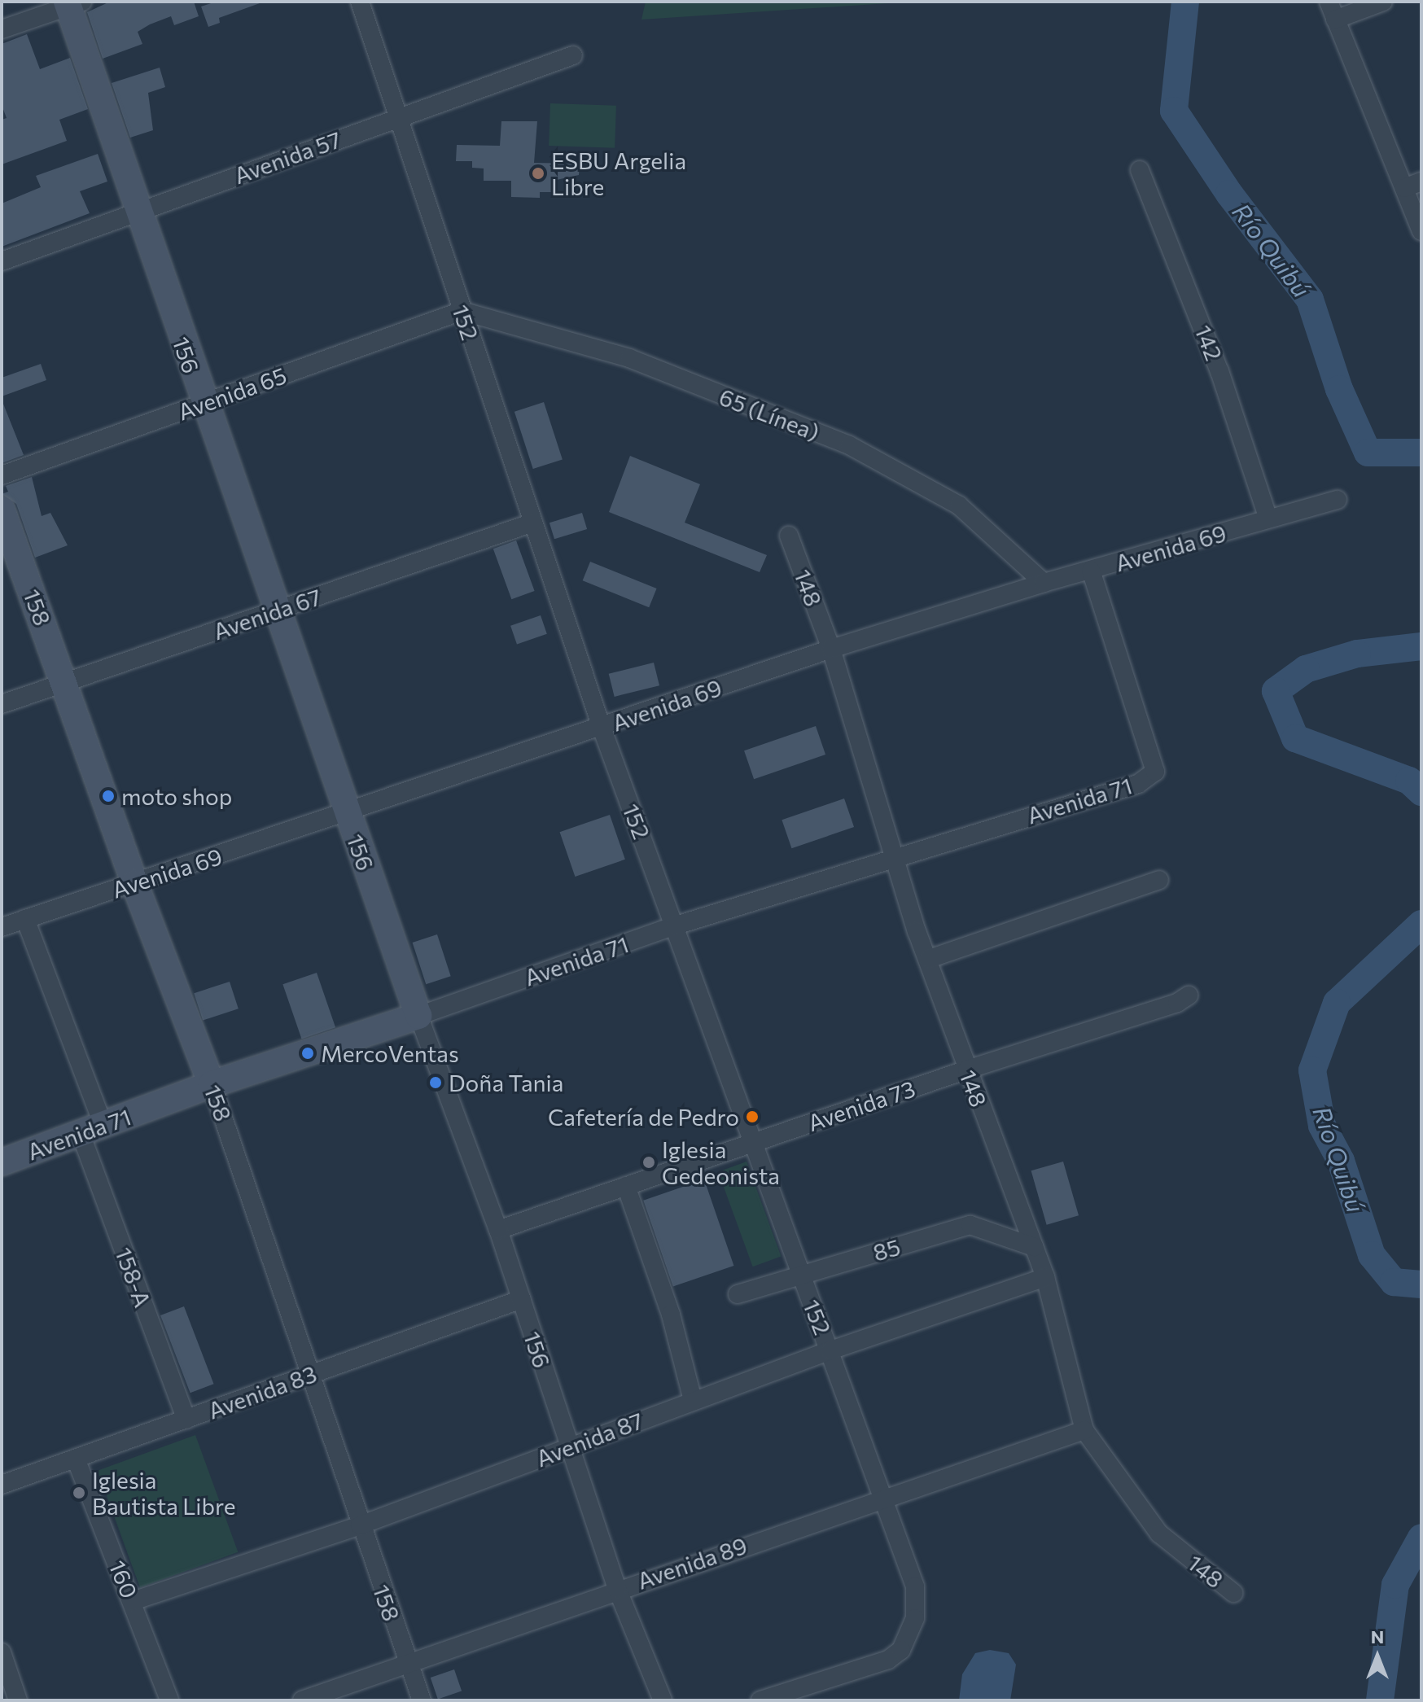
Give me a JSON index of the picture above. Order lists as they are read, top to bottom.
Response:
{
  "streets": {
    "street": [
      "Avenida 57",
      "152",
      "142",
      "156",
      "Avenida 65",
      "65 (Línea)",
      "Avenida 69",
      "148",
      "158",
      "Avenida 67",
      "Avenida 71",
      "Avenida 73",
      "85",
      "158-A",
      "Avenida 83",
      "Avenida 87",
      "Avenida 89",
      "160"
    ]
  },
  "crossings": [
    ["Avenida 57", "152"],
    ["Avenida 57", "156"],
    ["152", "Avenida 65"],
    ["152", "65 (Línea)"],
    ["152", "Avenida 69"],
    ["152", "Avenida 67"],
    ["152", "Avenida 71"],
    ["152", "Avenida 73"],
    ["152", "85"],
    ["152", "Avenida 87"],
    ["152", "Avenida 89"],
    ["142", "Avenida 69"],
    ["156", "Avenida 65"],
    ["156", "Avenida 69"],
    ["156", "Avenida 67"],
    ["156", "Avenida 71"],
    ["156", "Avenida 73"],
    ["156", "Avenida 83"],
    ["156", "Avenida 87"],
    ["156", "Avenida 89"],
    ["Avenida 65", "65 (Línea)"],
    ["65 (Línea)", "Avenida 69"],
    ["Avenida 69", "148"],
    ["Avenida 69", "158"],
    ["Avenida 69", "Avenida 71"],
    ["Avenida 69", "158-A"],
    ["148", "Avenida 71"],
    ["148", "Avenida 73"],
    ["148", "85"],
    ["148", "Avenida 87"],
    ["148", "Avenida 89"],
    ["158", "Avenida 67"],
    ["158", "Avenida 71"],
    ["158", "Avenida 83"],
    ["158", "Avenida 87"],
    ["158", "Avenida 89"],
    ["Avenida 71", "158-A"],
    ["158-A", "Avenida 83"],
    ["Avenida 83", "160"],
    ["Avenida 87", "160"]
  ],
  "water": ["Río Quibú"],
  "places": [
    "ESBU Argelia Libre",
    "moto shop",
    "MercoVentas",
    "Doña Tania",
    "Cafetería de Pedro",
    "Iglesia Gedeonista",
    "Iglesia Bautista Libre"
  ],
  "north": "top"
}
